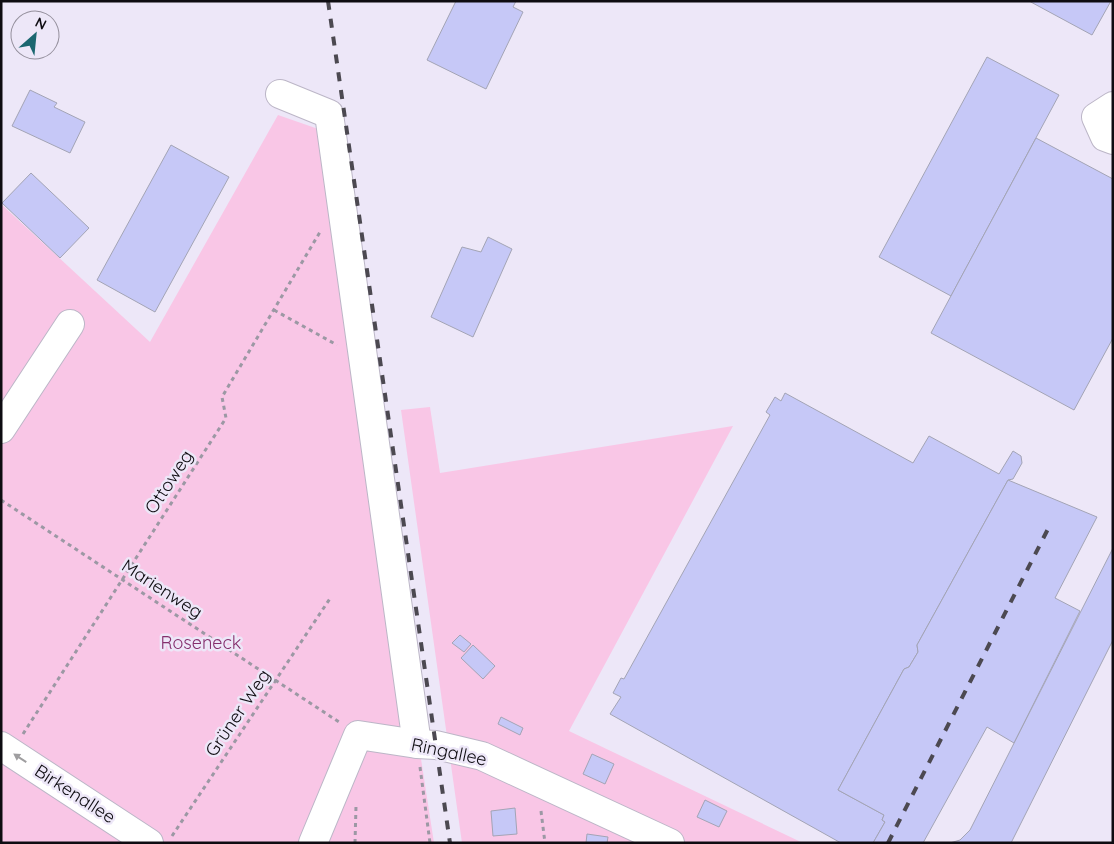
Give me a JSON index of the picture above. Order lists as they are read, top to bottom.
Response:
{
  "streets": {
    "lane": ["Ringallee", "Birkenallee"],
    "path": ["Ottoweg", "Marienweg", "Grüner Weg"]
  },
  "crossings": [
    ["Ottoweg", "Marienweg"],
    ["Ottoweg", "Birkenallee"],
    ["Marienweg", "Grüner Weg"],
    ["Marienweg", "Ringallee"]
  ],
  "one_way": ["Birkenallee"],
  "parks": ["Roseneck"],
  "north": "top right"
}
